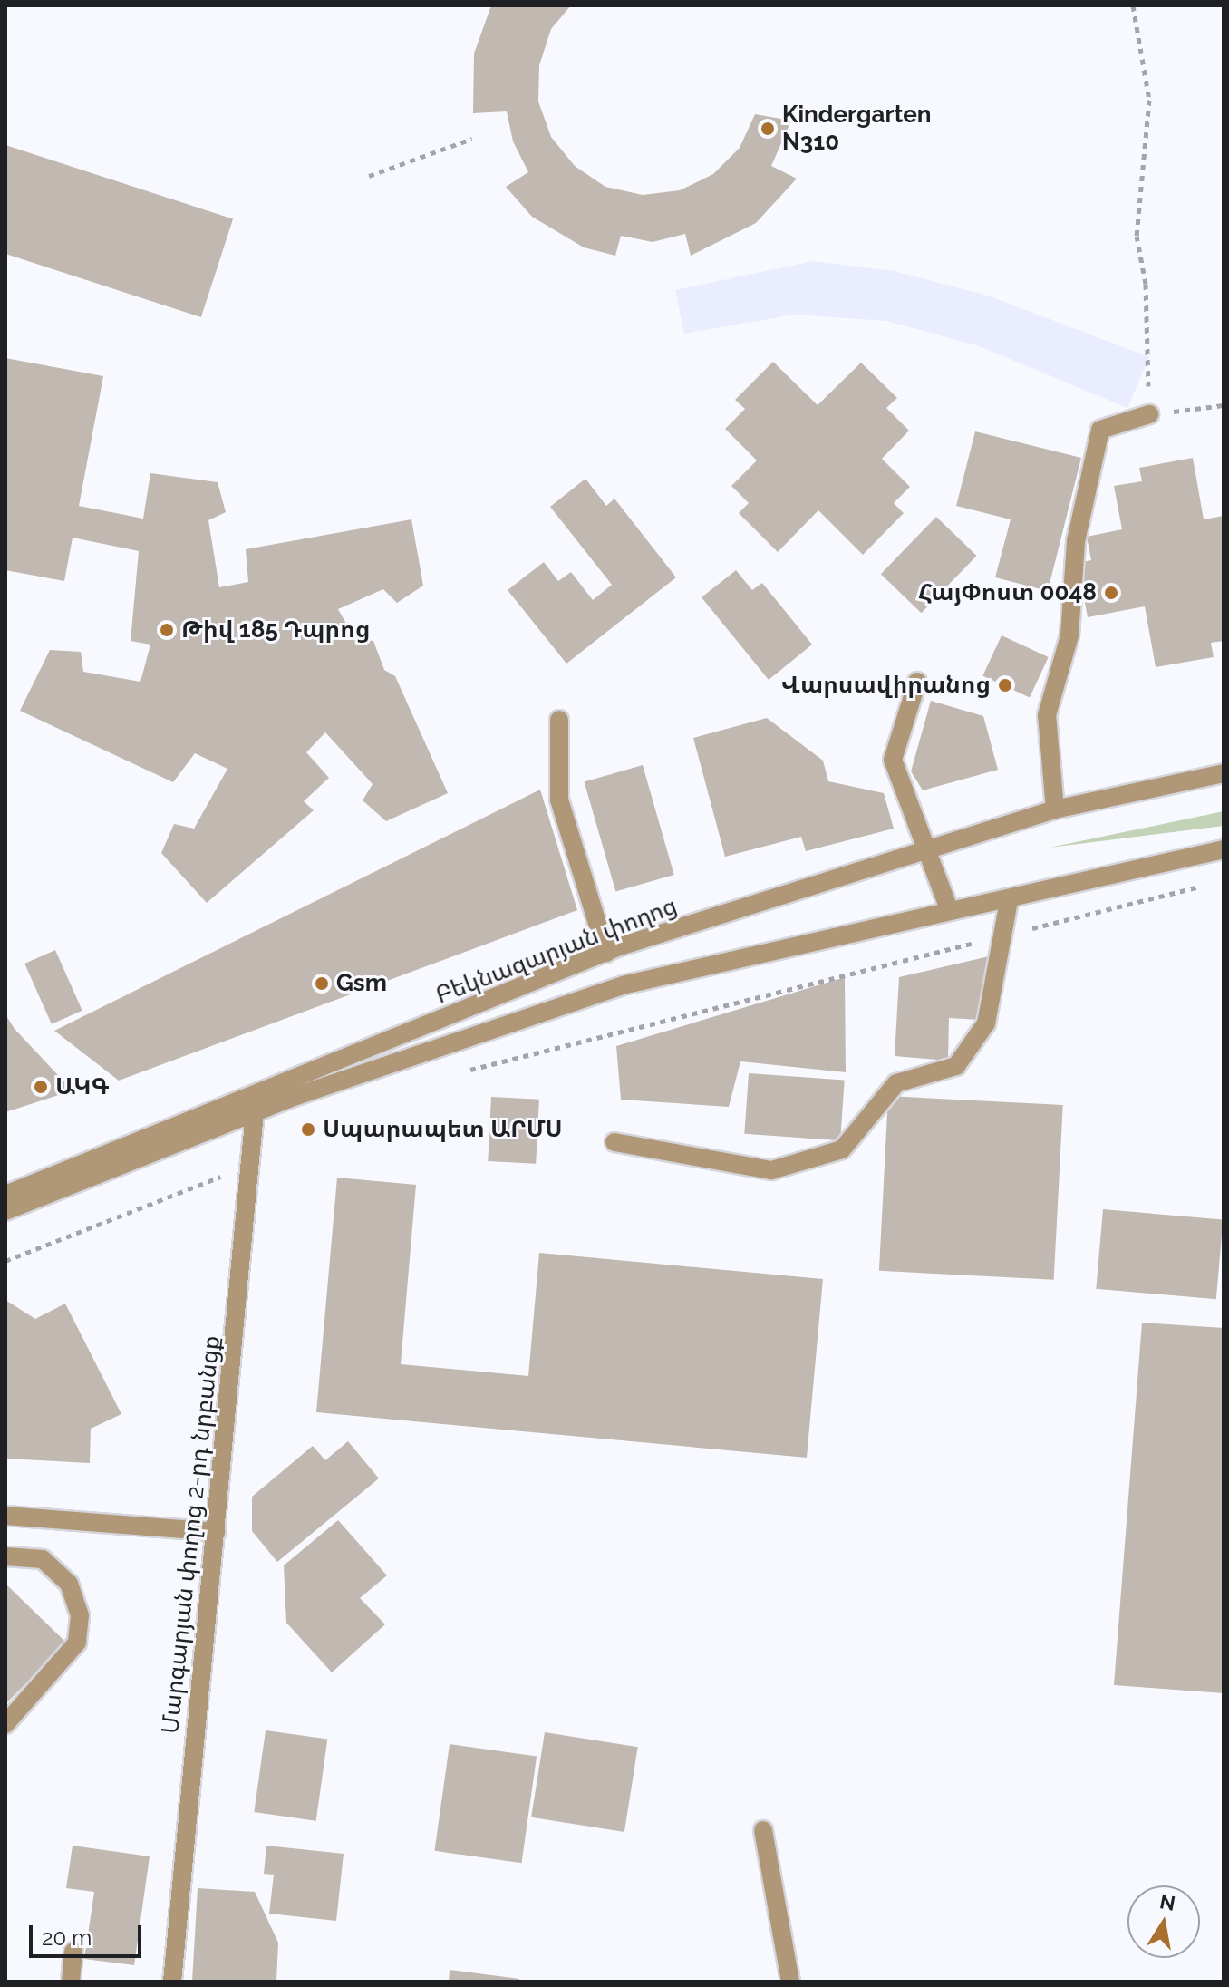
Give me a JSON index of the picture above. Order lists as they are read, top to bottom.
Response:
{
  "streets": {
    "street": ["Բեկնազարյան փողոց", "Մարգարյան փողոց 2-րդ նրբանցք"]
  },
  "crossings": [
    ["Բեկնազարյան փողոց", "Մարգարյան փողոց 2-րդ նրբանցք"]
  ],
  "places": [
    "Kindergarten N310",
    "ՀայՓոստ 0048",
    "Թիվ 185 Դպրոց",
    "Վարսավիրանոց",
    "Gsm",
    "ԱԿԳ",
    "Սպարապետ ԱՐՄՍ"
  ],
  "scale_bar": "20 m",
  "north": "top"
}
